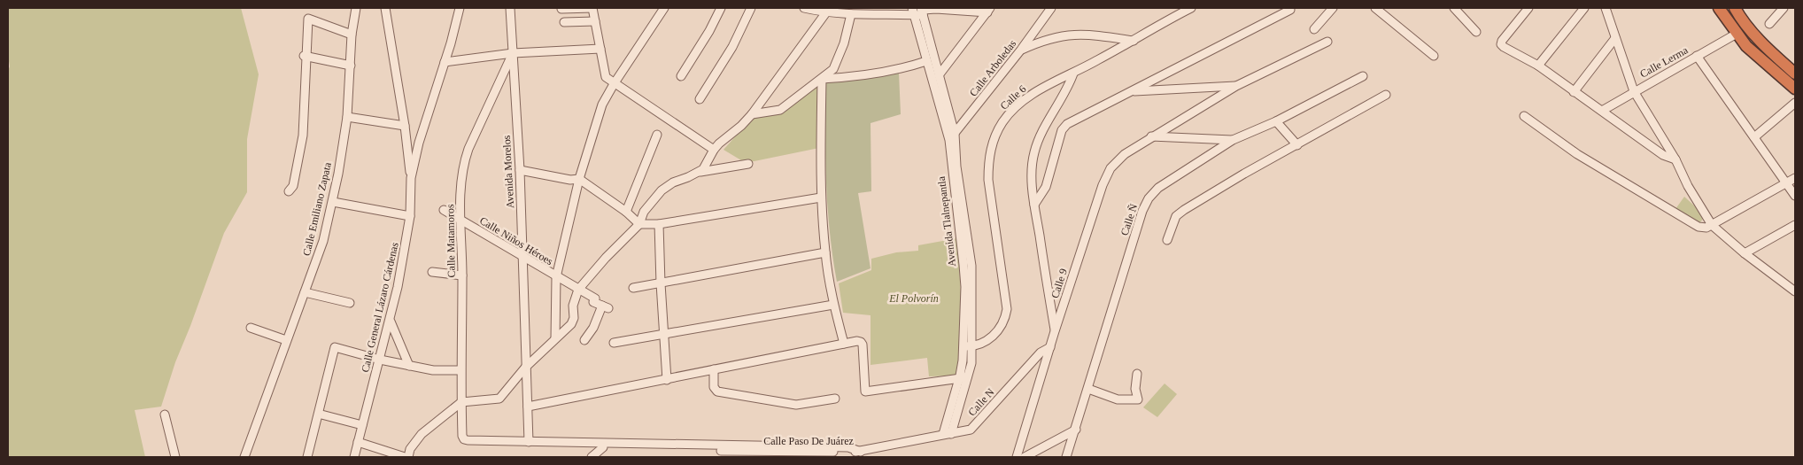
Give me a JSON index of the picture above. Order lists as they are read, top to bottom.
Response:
{
  "streets": {
    "street": [
      "Calle Lerma",
      "Calle Arboledas",
      "Calle 6",
      "Avenida Morelos",
      "Calle Emiliano Zapata",
      "Calle Ñ",
      "Avenida Tlalnepantla",
      "Calle Matamoros",
      "Calle Niños Héroes",
      "Calle 9",
      "Calle General Lázaro Cárdenas",
      "Calle N",
      "Calle Paso De Juárez"
    ]
  },
  "crossings": [
    ["Calle Arboledas", "Avenida Tlalnepantla"],
    ["Calle 6", "Avenida Tlalnepantla"],
    ["Avenida Morelos", "Calle Matamoros"],
    ["Avenida Morelos", "Calle Niños Héroes"],
    ["Avenida Tlalnepantla", "Calle N"],
    ["Calle Matamoros", "Calle Niños Héroes"],
    ["Calle 9", "Calle N"],
    ["Calle N", "Calle Paso De Juárez"]
  ],
  "parks": ["El Polvorín"]
}
